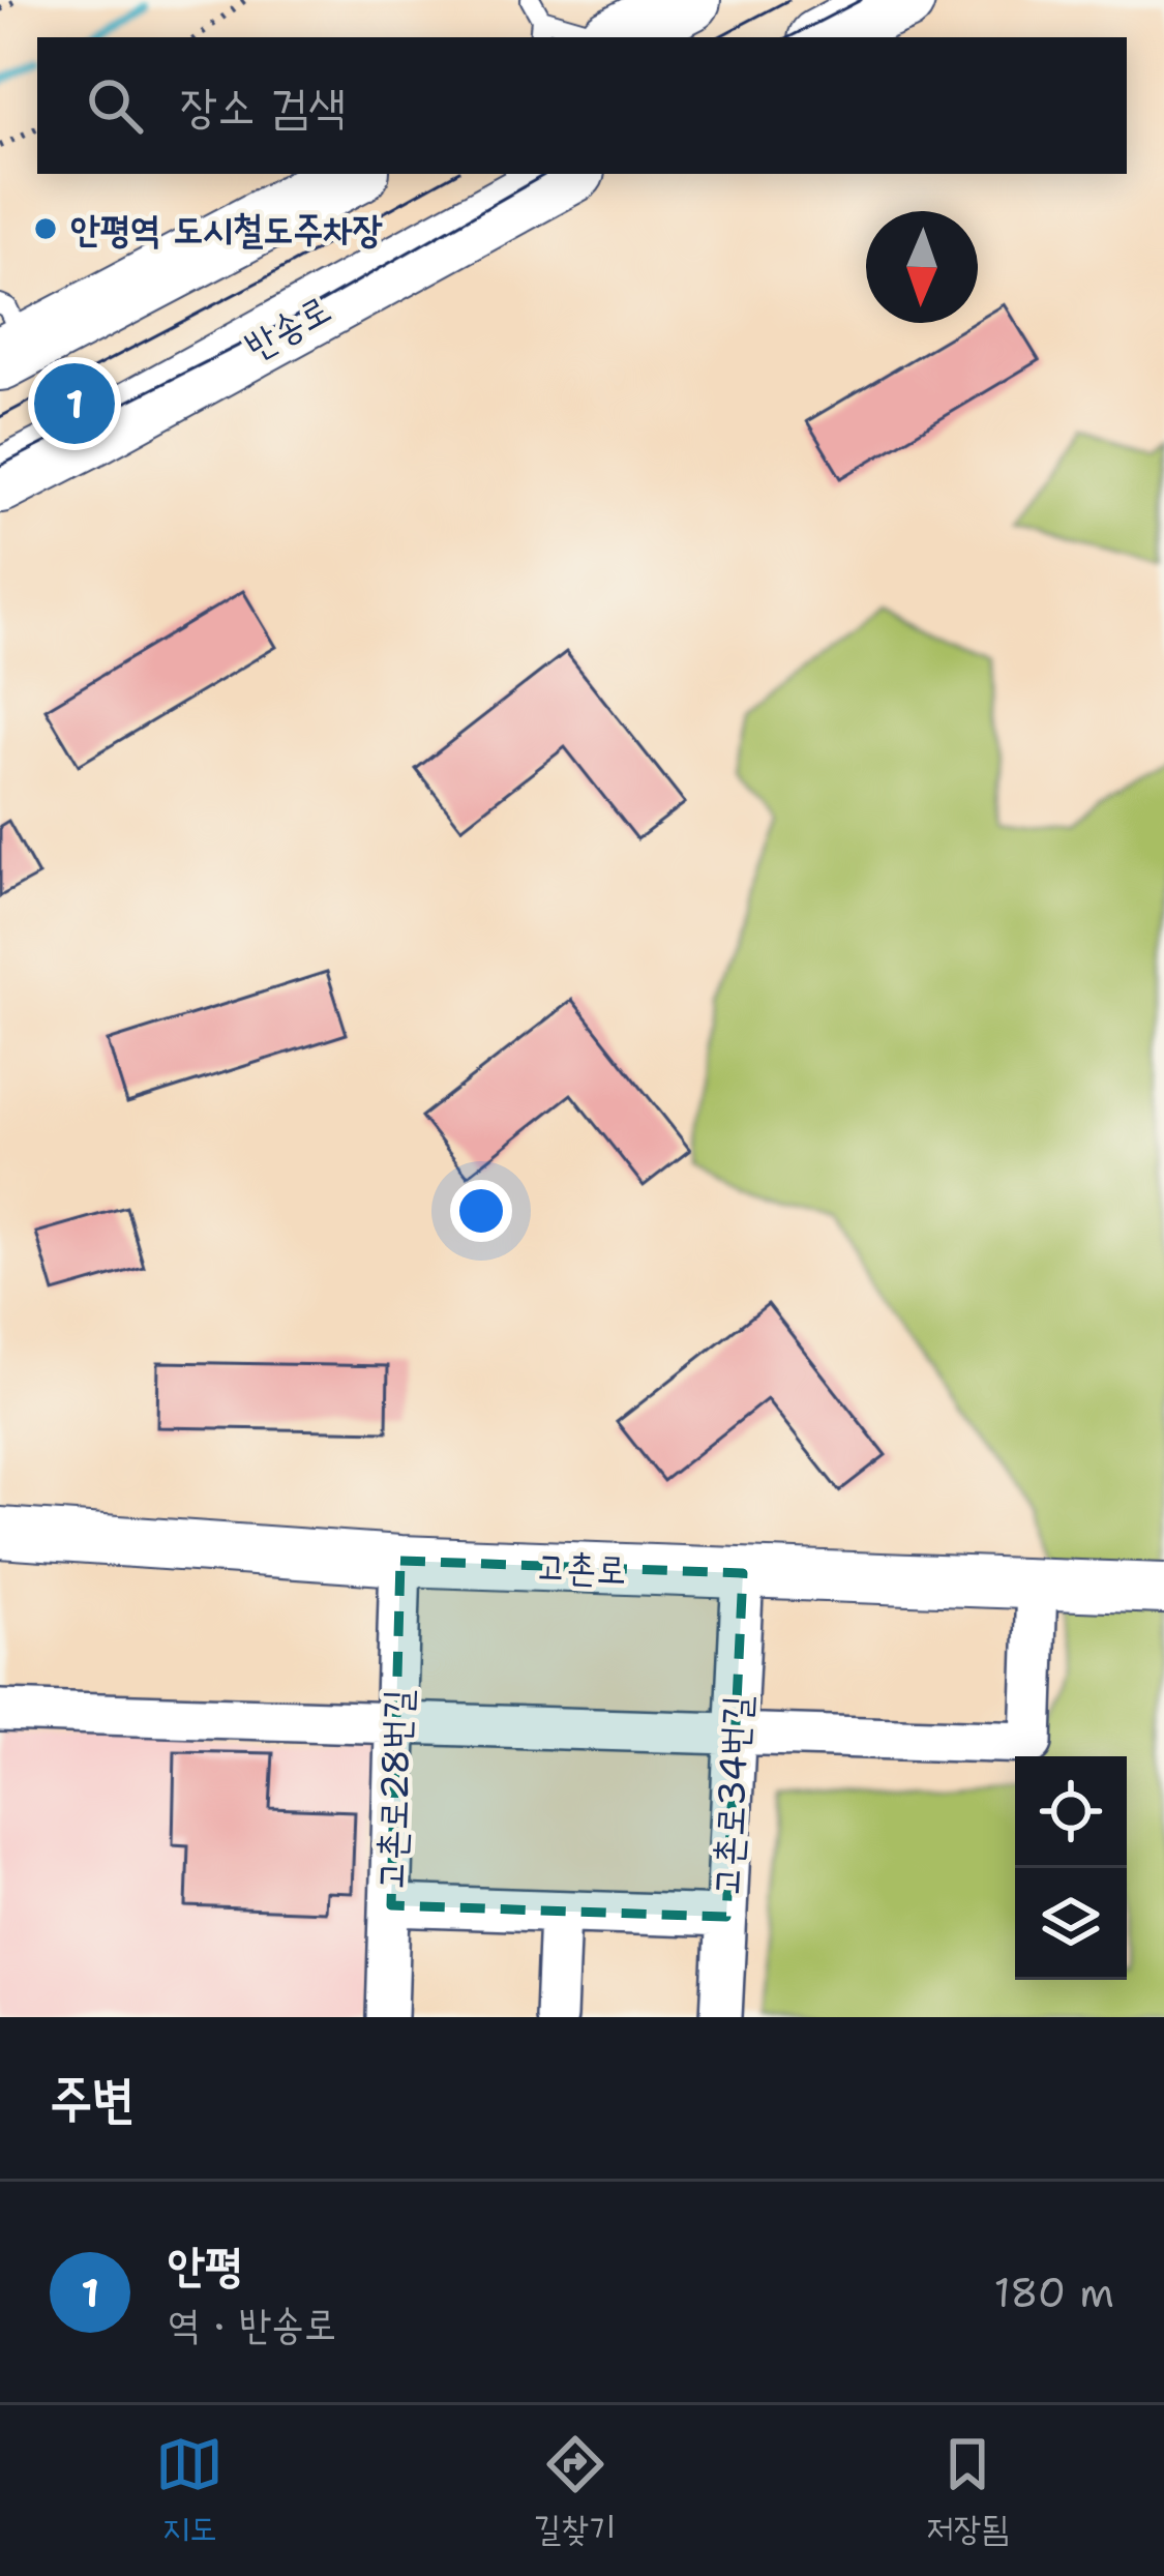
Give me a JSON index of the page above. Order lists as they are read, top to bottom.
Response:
{
  "streets": {
    "main road": ["반송로"],
    "street": ["고촌로", "고촌로28번길", "고촌로34번길"]
  },
  "crossings": [
    ["고촌로", "고촌로28번길"],
    ["고촌로", "고촌로34번길"]
  ],
  "places": ["안평역 도시철도주차장"],
  "north": "bottom",
  "page": {
    "search": "장소 검색",
    "pins": "1",
    "heading": "주변",
    "list": [
      {
        "mark": "1",
        "name": "안평",
        "note": "역 · 반송로",
        "value": "180 m"
      }
    ],
    "nav": ["지도", "길찾기", "저장됨"]
  }
}
